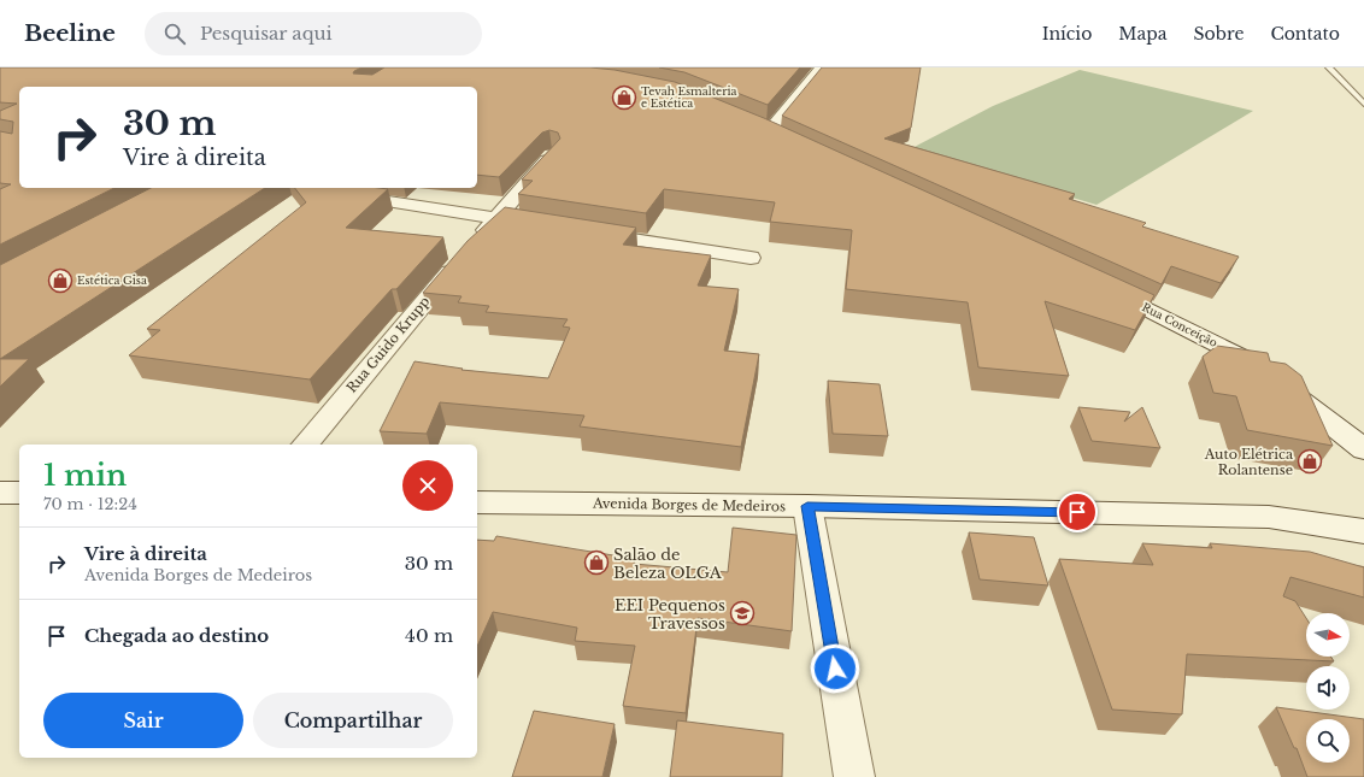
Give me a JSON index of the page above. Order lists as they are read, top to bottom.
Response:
{
  "streets": {
    "street": ["Rua Conceição", "Rua Guido Krupp", "Avenida Borges de Medeiros"]
  },
  "places": {
    "shop": [
      "Tevah Esmalteria e Estética",
      "Estética Gisa",
      "Auto Elétrica Rolantense",
      "Salão de Beleza OLGA"
    ],
    "school or university": ["EEI Pequenos Travessos"]
  },
  "north": "right",
  "page": {
    "header": "Beeline",
    "search": "Pesquisar aqui",
    "nav": [
      "Início",
      "Mapa",
      "Sobre",
      "Contato"
    ],
    "turn": ["30 m", "Vire à direita"],
    "heading": ["1 min", "70 m · 12:24"],
    "list": [
      {
        "name": "Vire à direita",
        "note": "Avenida Borges de Medeiros",
        "value": "30 m"
      },
      {
        "name": "Chegada ao destino",
        "value": "40 m"
      }
    ],
    "buttons": ["Sair", "Compartilhar"]
  }
}
